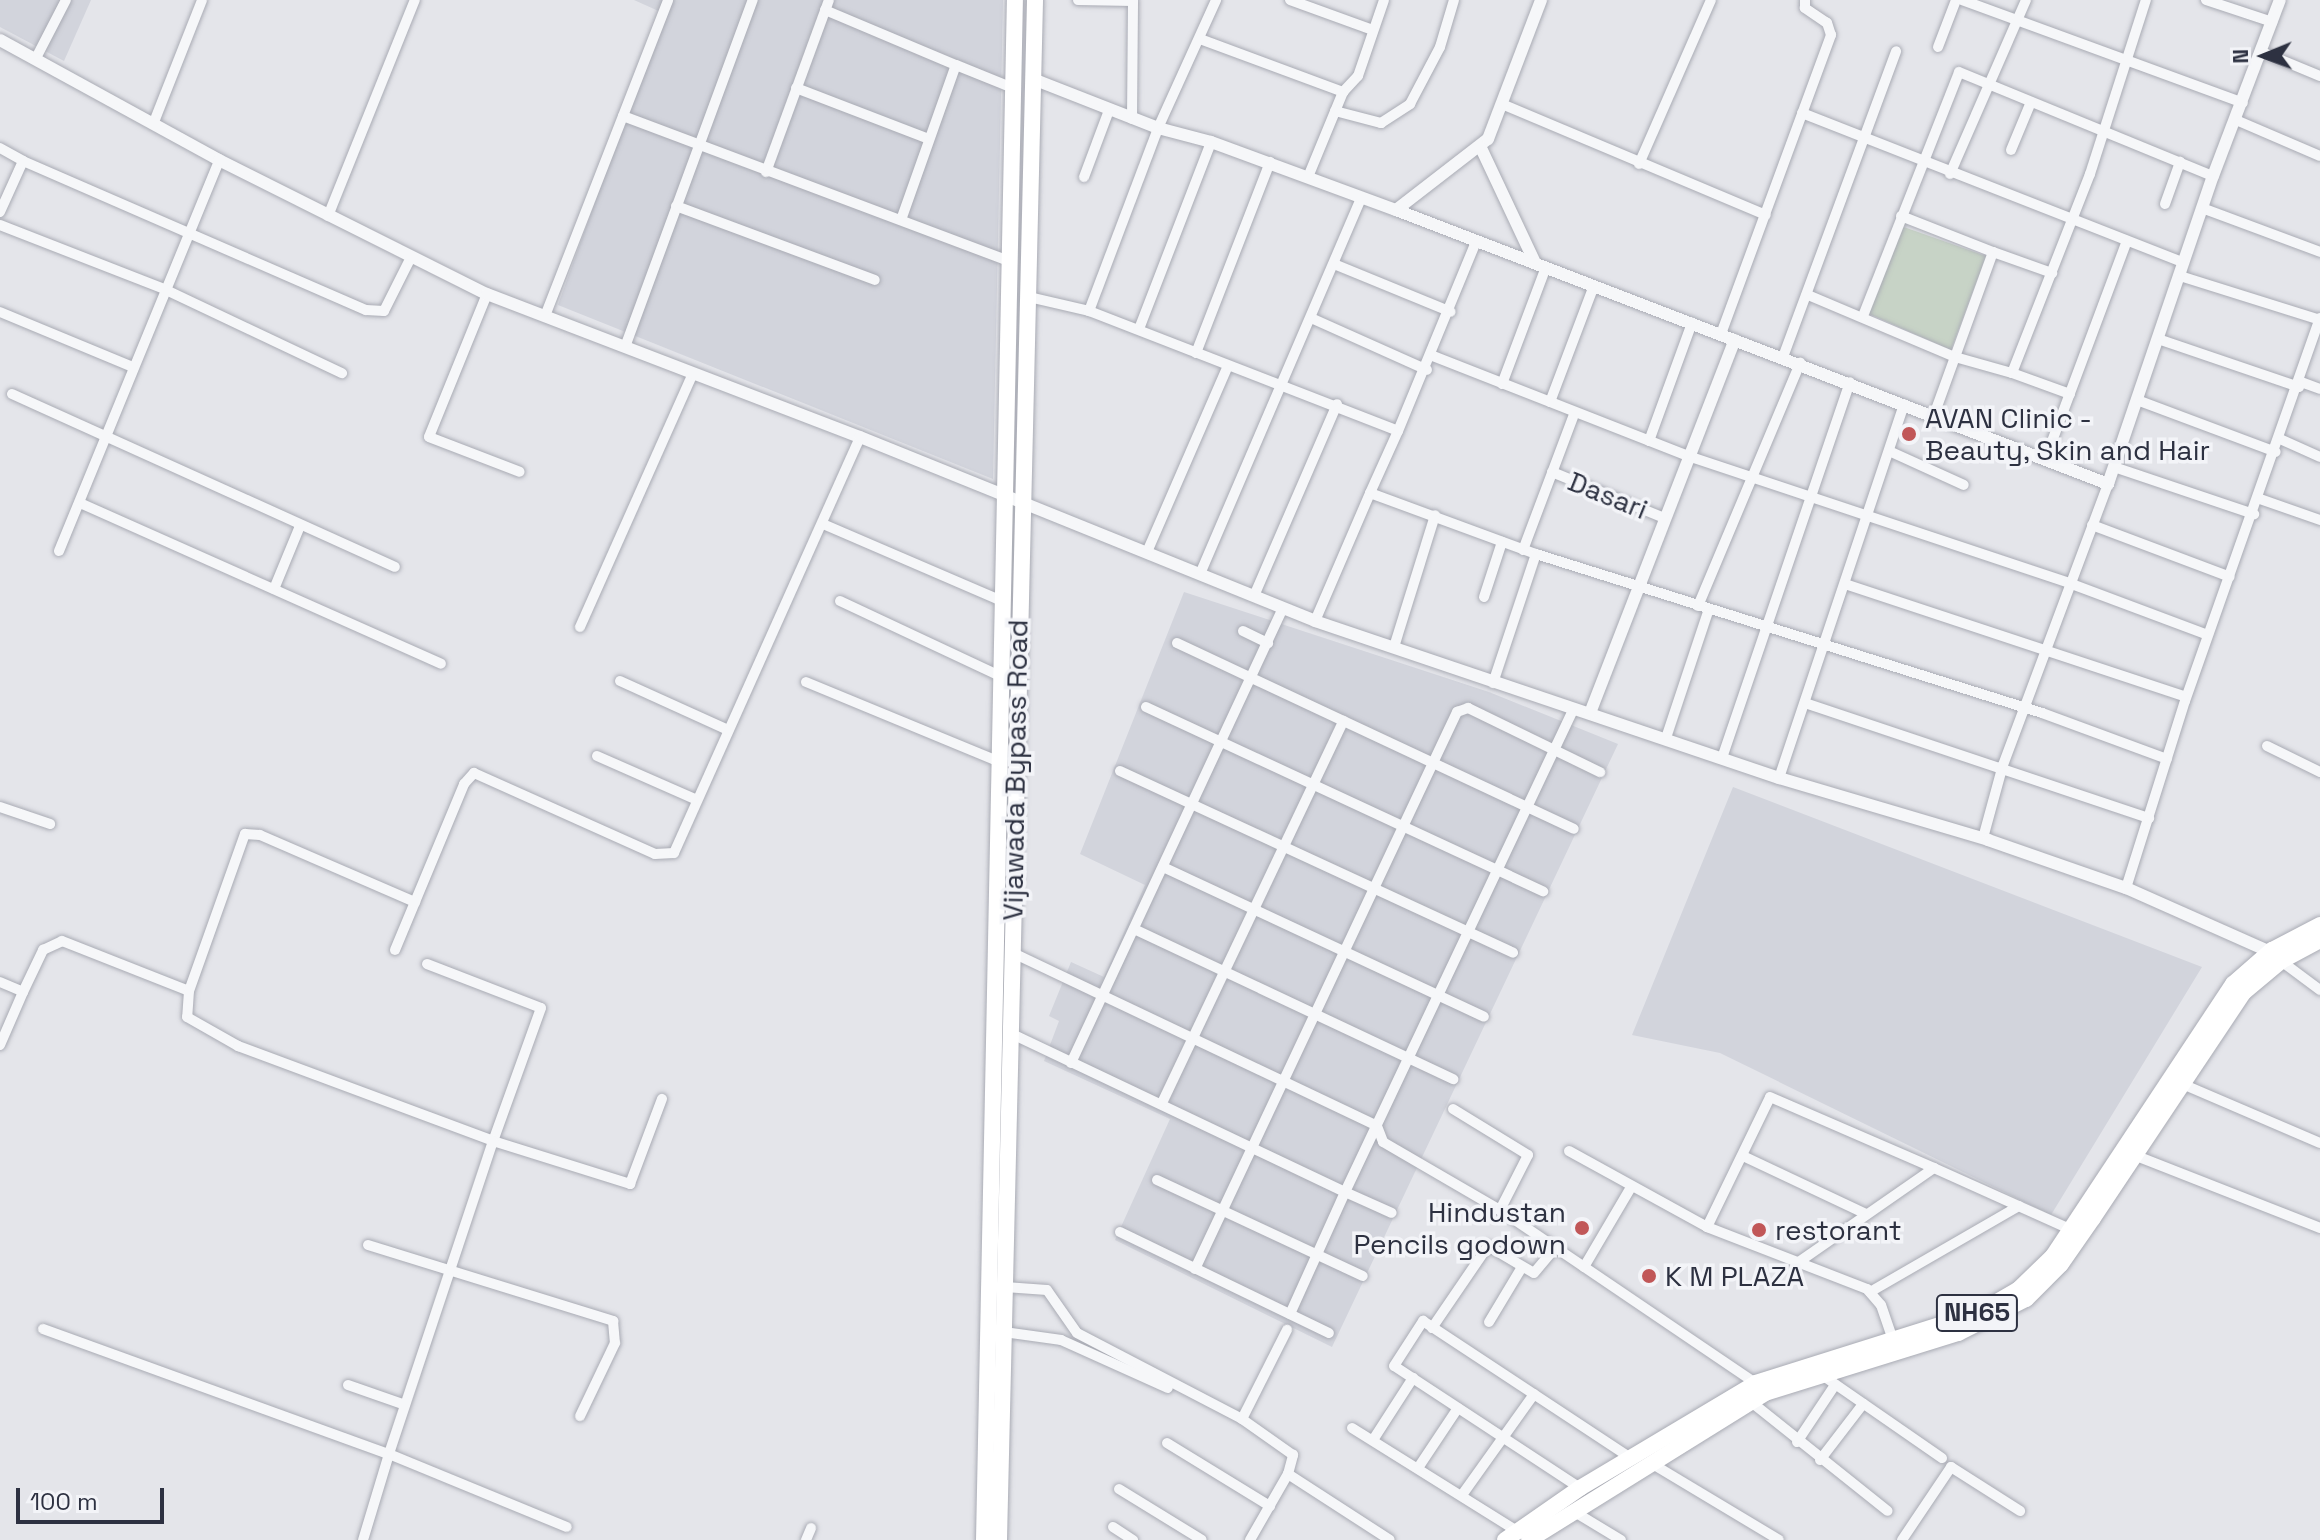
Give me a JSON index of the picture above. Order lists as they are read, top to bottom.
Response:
{
  "streets": {
    "main road": ["Vijawada Bypass Road", "NH65"],
    "street": ["Dasari"]
  },
  "places": [
    "AVAN Clinic - Beauty, Skin and Hair",
    "Hindustan Pencils godown",
    "restorant",
    "K M PLAZA"
  ],
  "scale_bar": "100 m",
  "north": "left"
}
